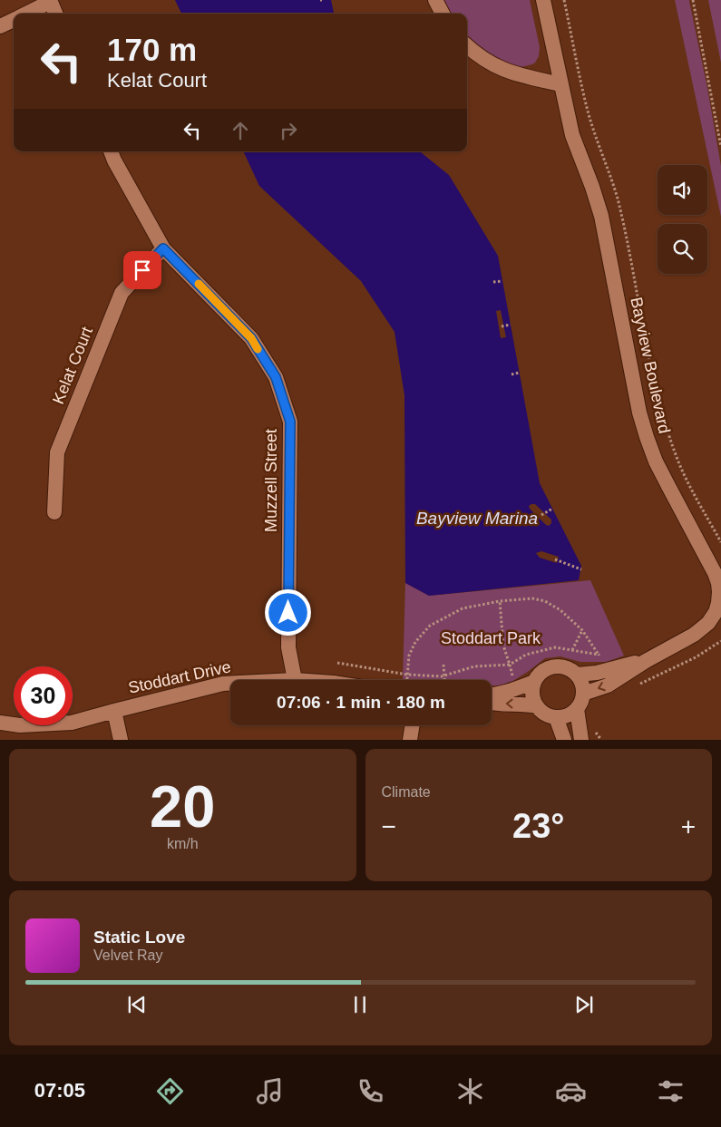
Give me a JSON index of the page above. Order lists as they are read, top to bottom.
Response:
{
  "streets": {
    "street": [
      "Kelat Court",
      "Bayview Boulevard",
      "Muzzell Street",
      "Stoddart Drive"
    ]
  },
  "crossings": [
    ["Kelat Court", "Muzzell Street"]
  ],
  "water": ["Bayview Marina"],
  "parks": ["Stoddart Park"],
  "page": {
    "turn": ["170 m", "Kelat Court"],
    "limit": "30",
    "trip": "07:06 · 1 min · 180 m",
    "tile": [
      ["20", "km/h"],
      "Climate"
    ],
    "heat": ["−", "23°", "+"],
    "song": ["Static Love", "Velvet Ray"],
    "tabs": "07:05"
  }
}
